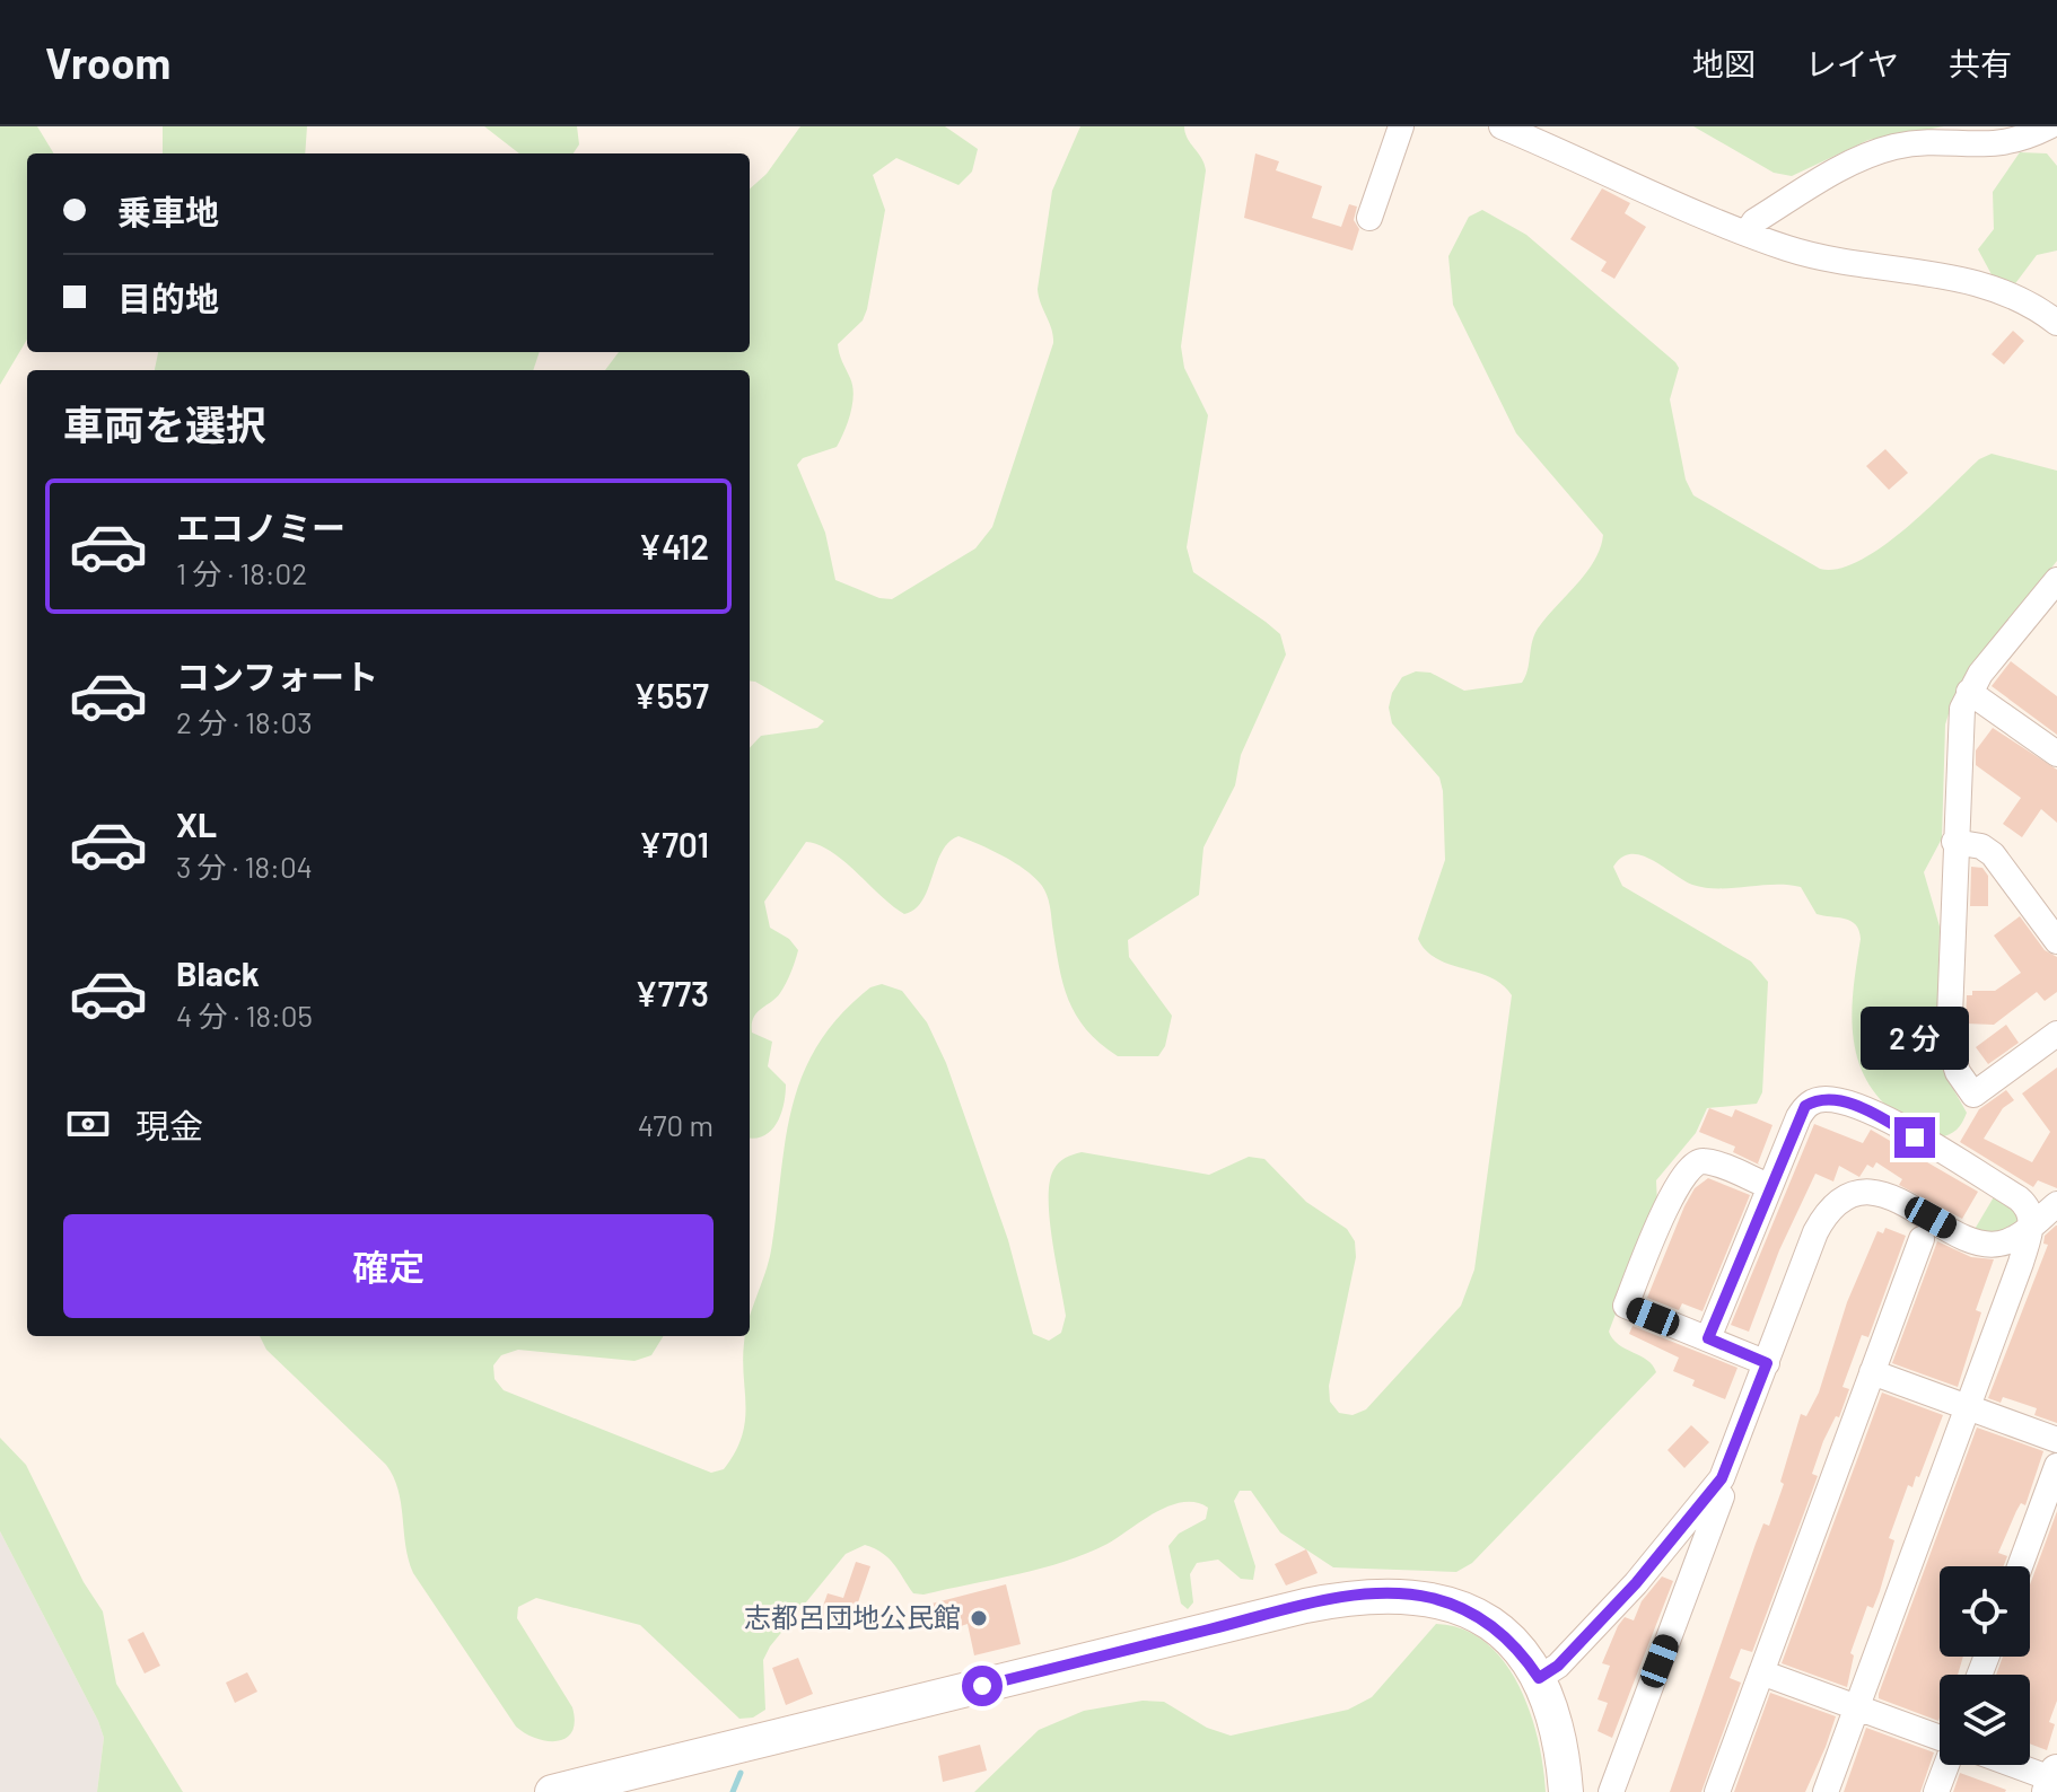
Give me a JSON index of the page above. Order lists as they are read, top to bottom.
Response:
{
  "places": ["志都呂団地公民館"],
  "page": {
    "header": "Vroom",
    "nav": ["地図", "レイヤ", "共有"],
    "banner": ["乗車地", "目的地"],
    "heading": "車両を選択",
    "list": [
      {
        "name": "エコノミー",
        "note": "1 分 · 18:02",
        "value": "¥412"
      },
      {
        "name": "コンフォート",
        "note": "2 分 · 18:03",
        "value": "¥557"
      },
      {
        "name": "XL",
        "note": "3 分 · 18:04",
        "value": "¥701"
      },
      {
        "name": "Black",
        "note": "4 分 · 18:05",
        "value": "¥773"
      }
    ],
    "bubble": "2 分",
    "pay": ["現金", "470 m"],
    "buttons": "確定"
  }
}
